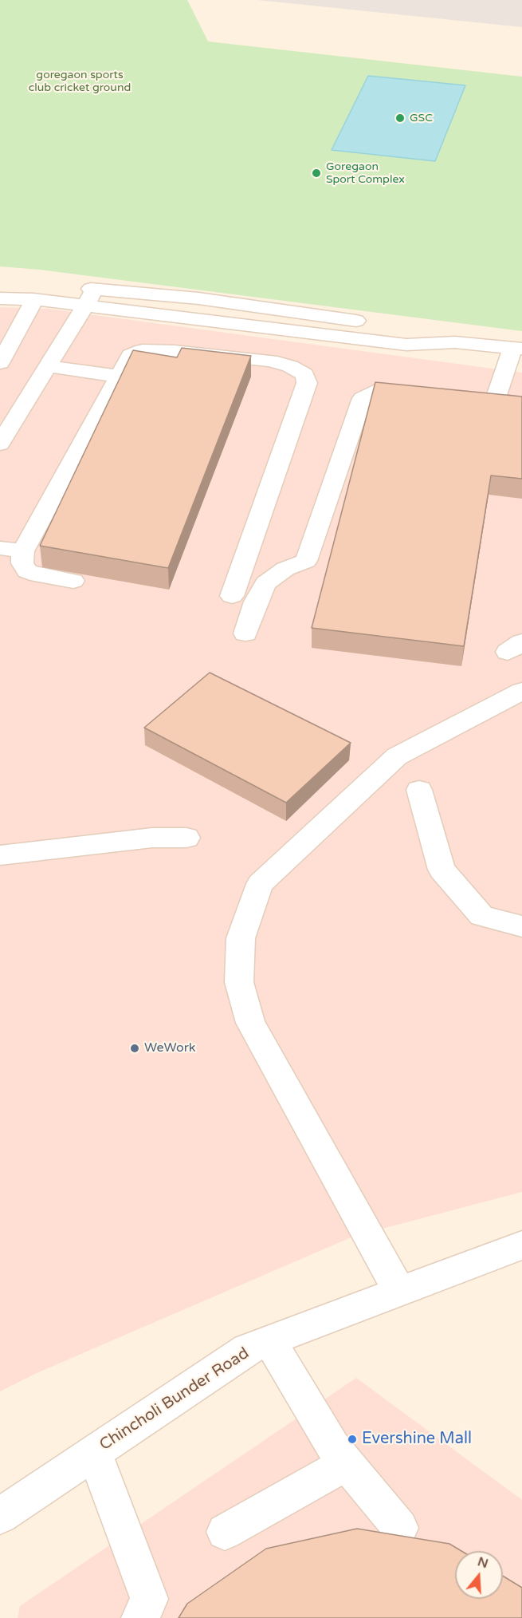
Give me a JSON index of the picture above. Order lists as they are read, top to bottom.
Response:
{
  "streets": {
    "street": ["Chincholi Bunder Road"]
  },
  "parks": ["goregaon sports club cricket ground"],
  "places": [
    "GSC",
    "Goregaon Sport Complex",
    "WeWork",
    "Evershine Mall"
  ],
  "north": "top"
}
